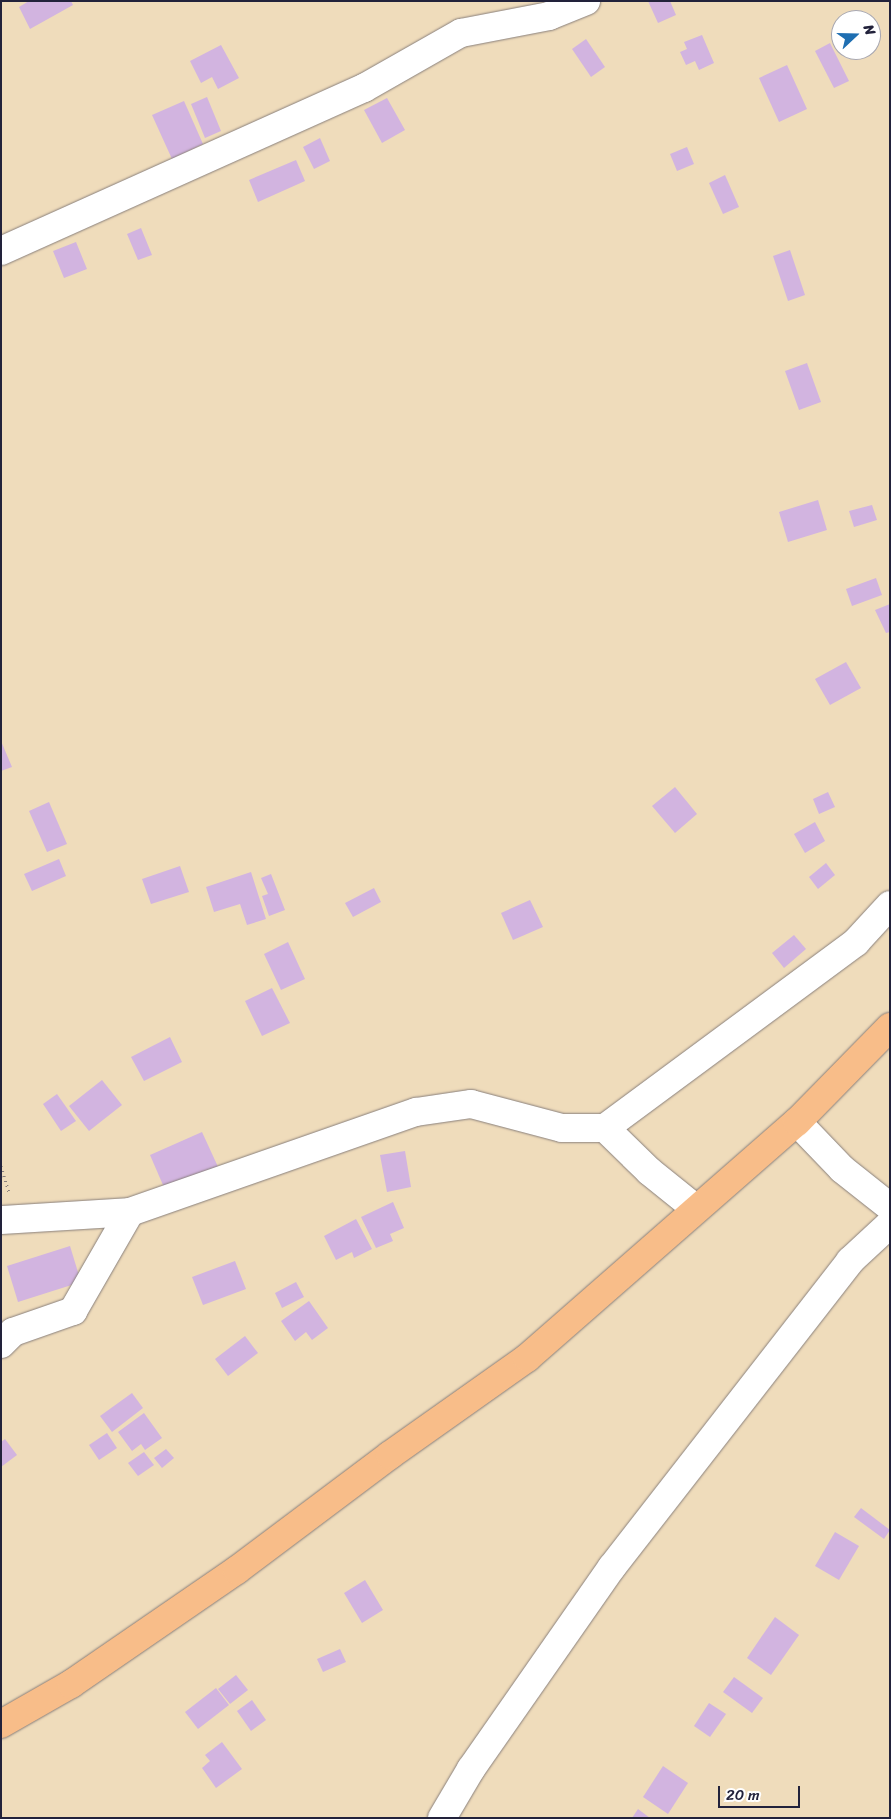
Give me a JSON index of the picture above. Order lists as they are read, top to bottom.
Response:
{
  "scale_bar": "20 m",
  "north": "right"
}
